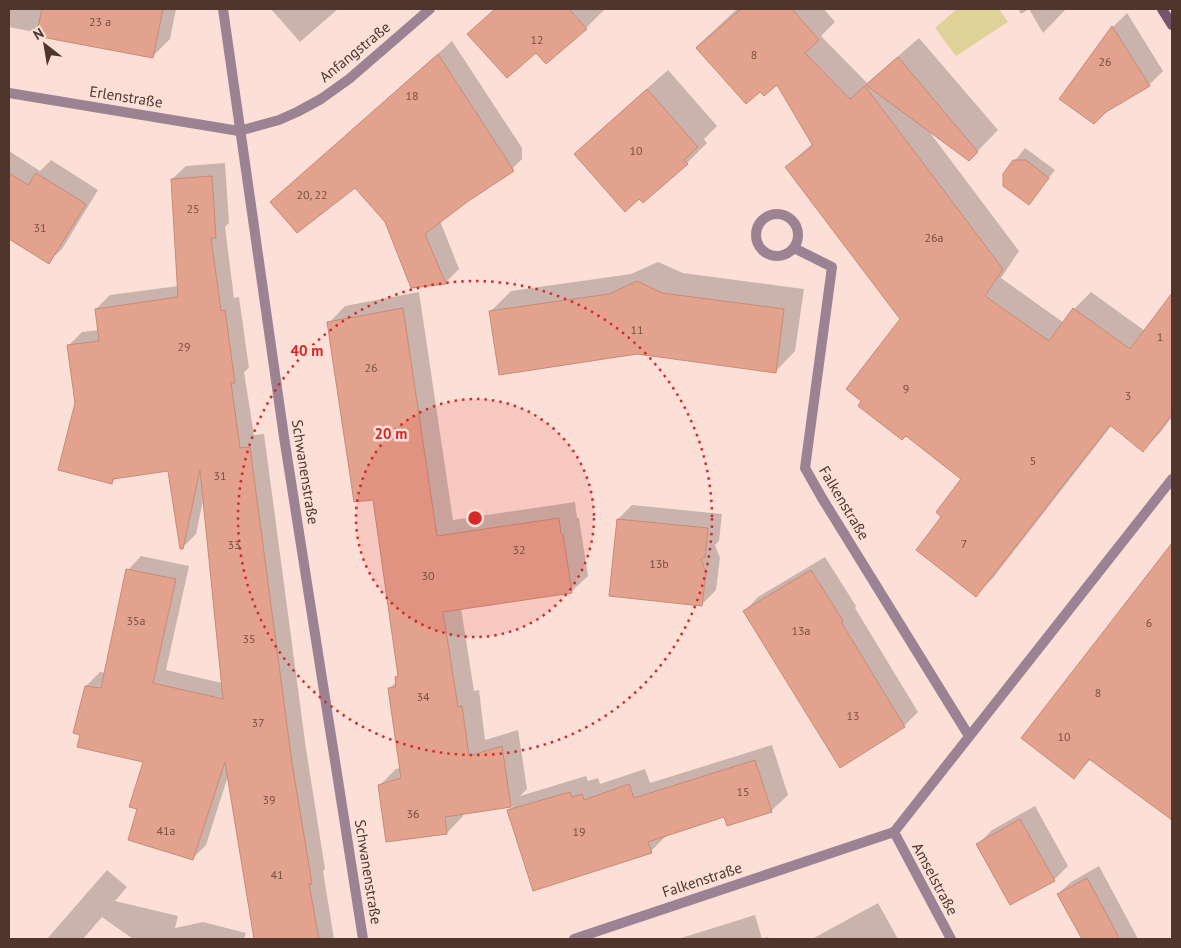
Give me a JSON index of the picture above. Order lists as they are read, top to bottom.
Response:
{
  "streets": {
    "street": [
      "Anfangstraße",
      "Erlenstraße",
      "Schwanenstraße",
      "Falkenstraße",
      "Amselstraße"
    ]
  },
  "crossings": [
    ["Anfangstraße", "Erlenstraße"],
    ["Anfangstraße", "Schwanenstraße"],
    ["Erlenstraße", "Schwanenstraße"],
    ["Falkenstraße", "Amselstraße"]
  ],
  "house_numbers": [
    "23 a",
    "12",
    "8",
    "26",
    "18",
    "10",
    "20, 22",
    "25",
    "31",
    "26a",
    "11",
    "1",
    "29",
    "26",
    "9",
    "3",
    "5",
    "31",
    "7",
    "33",
    "32",
    "13b",
    "30",
    "35a",
    "6",
    "13a",
    "35",
    "8",
    "34",
    "13",
    "37",
    "10",
    "15",
    "39",
    "36",
    "41a",
    "19",
    "41"
  ],
  "north": "top left",
  "rings": ["40 m", "20 m"]
}
